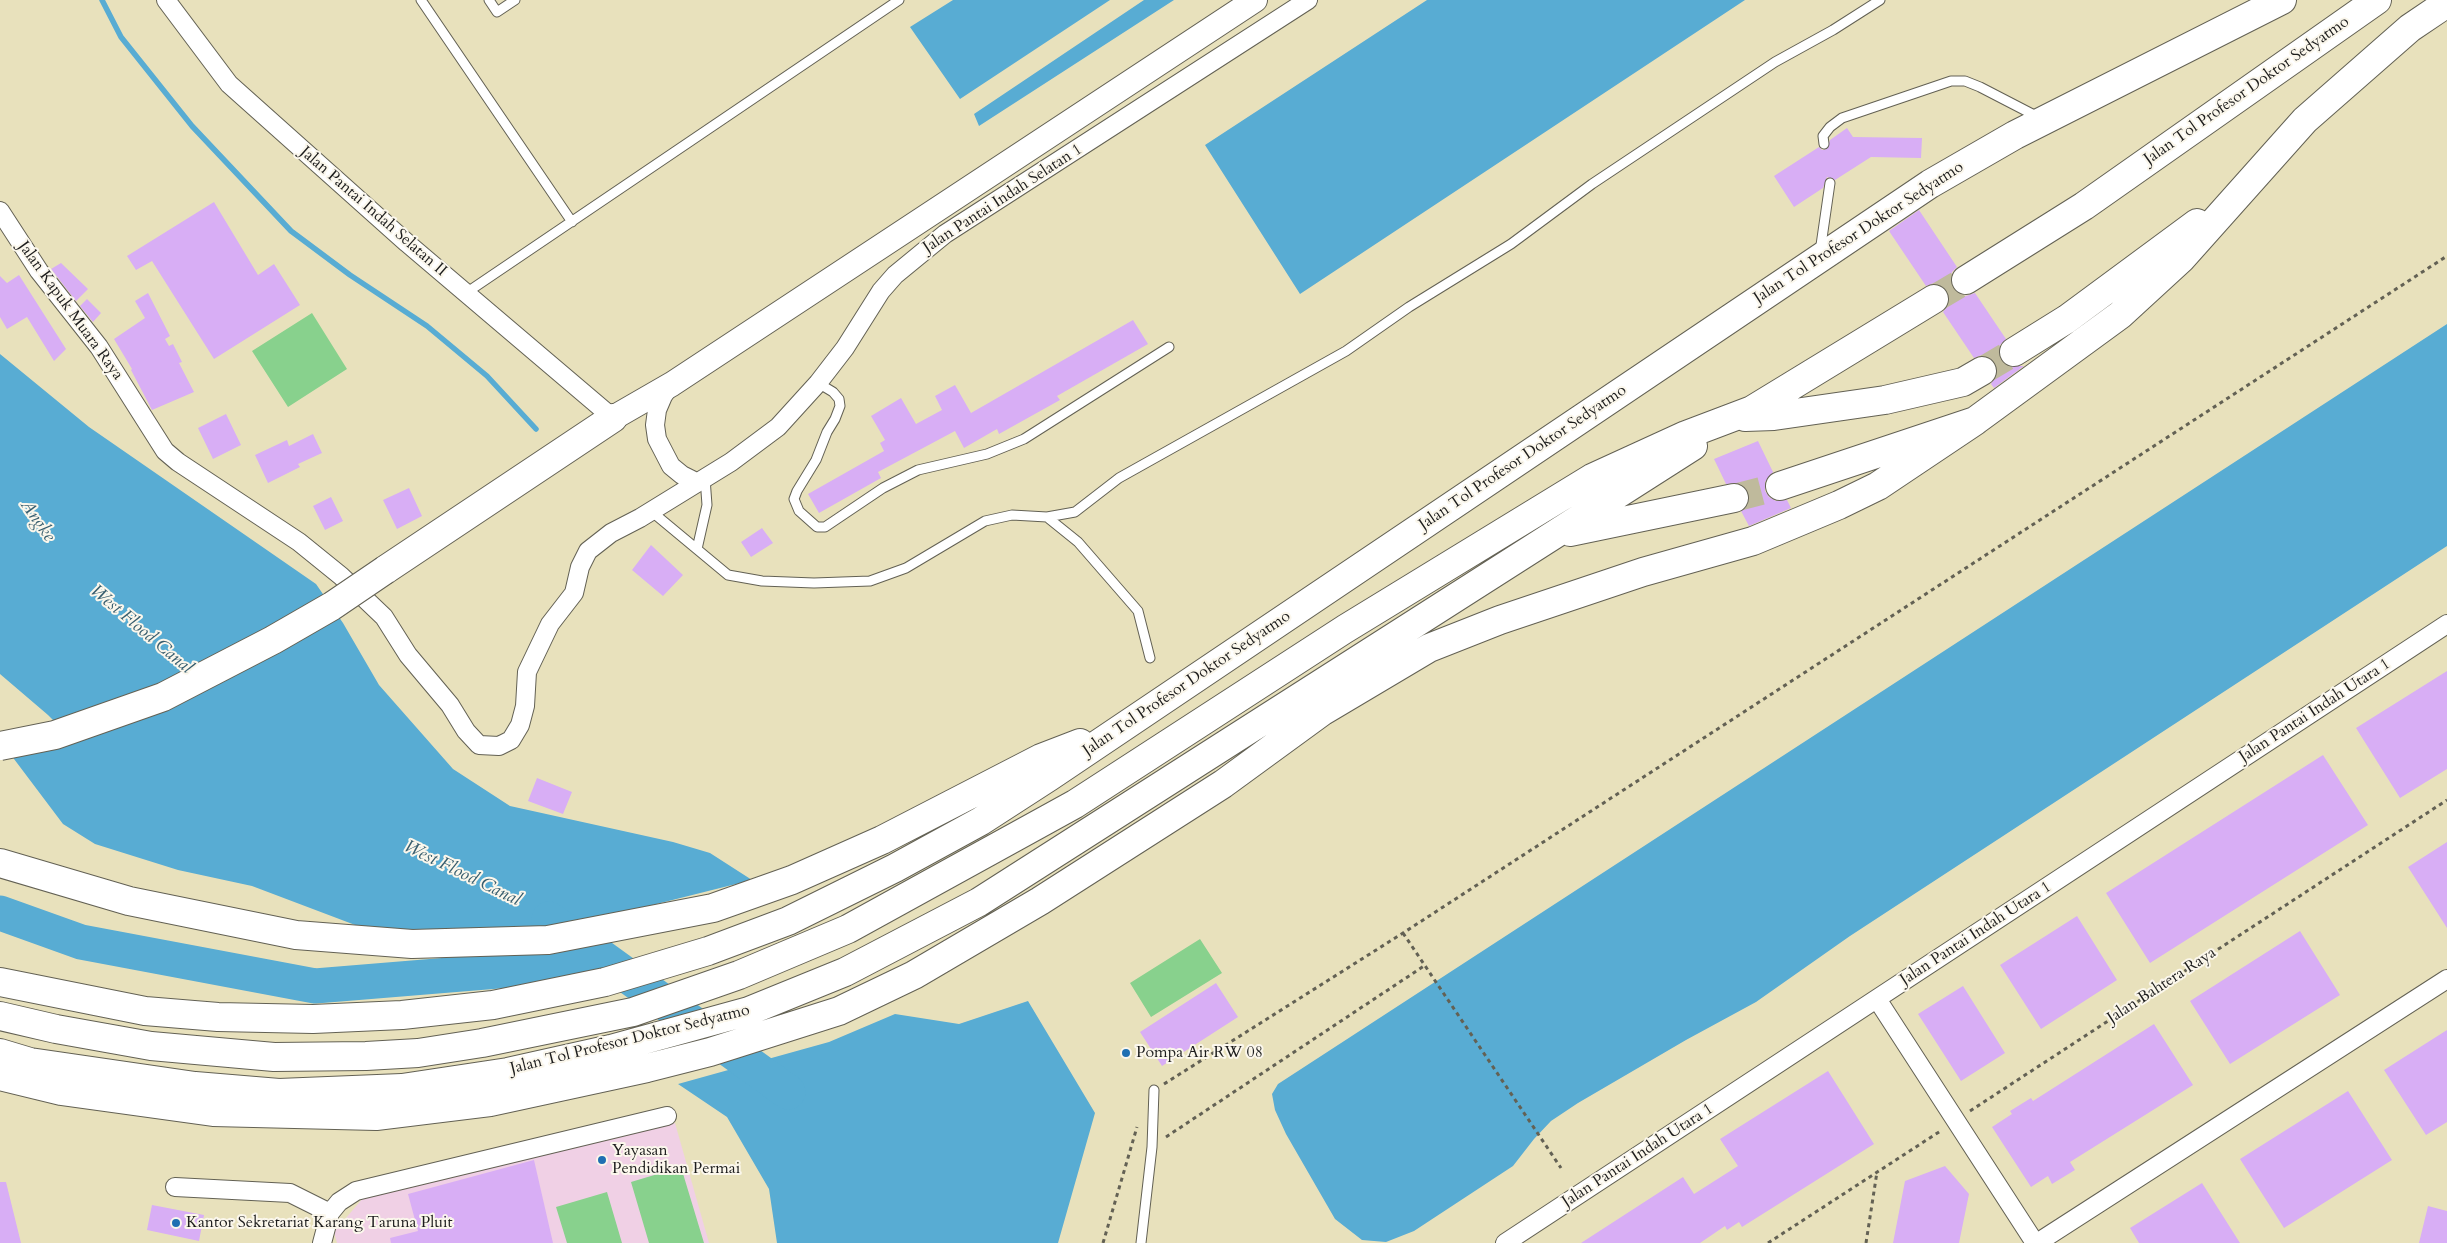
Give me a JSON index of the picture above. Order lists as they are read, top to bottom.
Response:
{
  "streets": {
    "highway": ["Jalan Tol Profesor Doktor Sedyatmo"],
    "street": [
      "Jalan Pantai Indah Selatan 1",
      "Jalan Pantai Indah Selatan II",
      "Jalan Kapuk Muara Raya",
      "Jalan Pantai Indah Utara 1"
    ],
    "path": ["Jalan Bahtera Raya"]
  },
  "crossings": [
    ["Jalan Pantai Indah Selatan 1", "Jalan Pantai Indah Selatan II"]
  ],
  "water": ["Angke", "West Flood Canal"],
  "places": ["Pompa Air RW 08", "Yayasan Pendidikan Permai", "Kantor Sekretariat Karang Taruna Pluit"]
}
